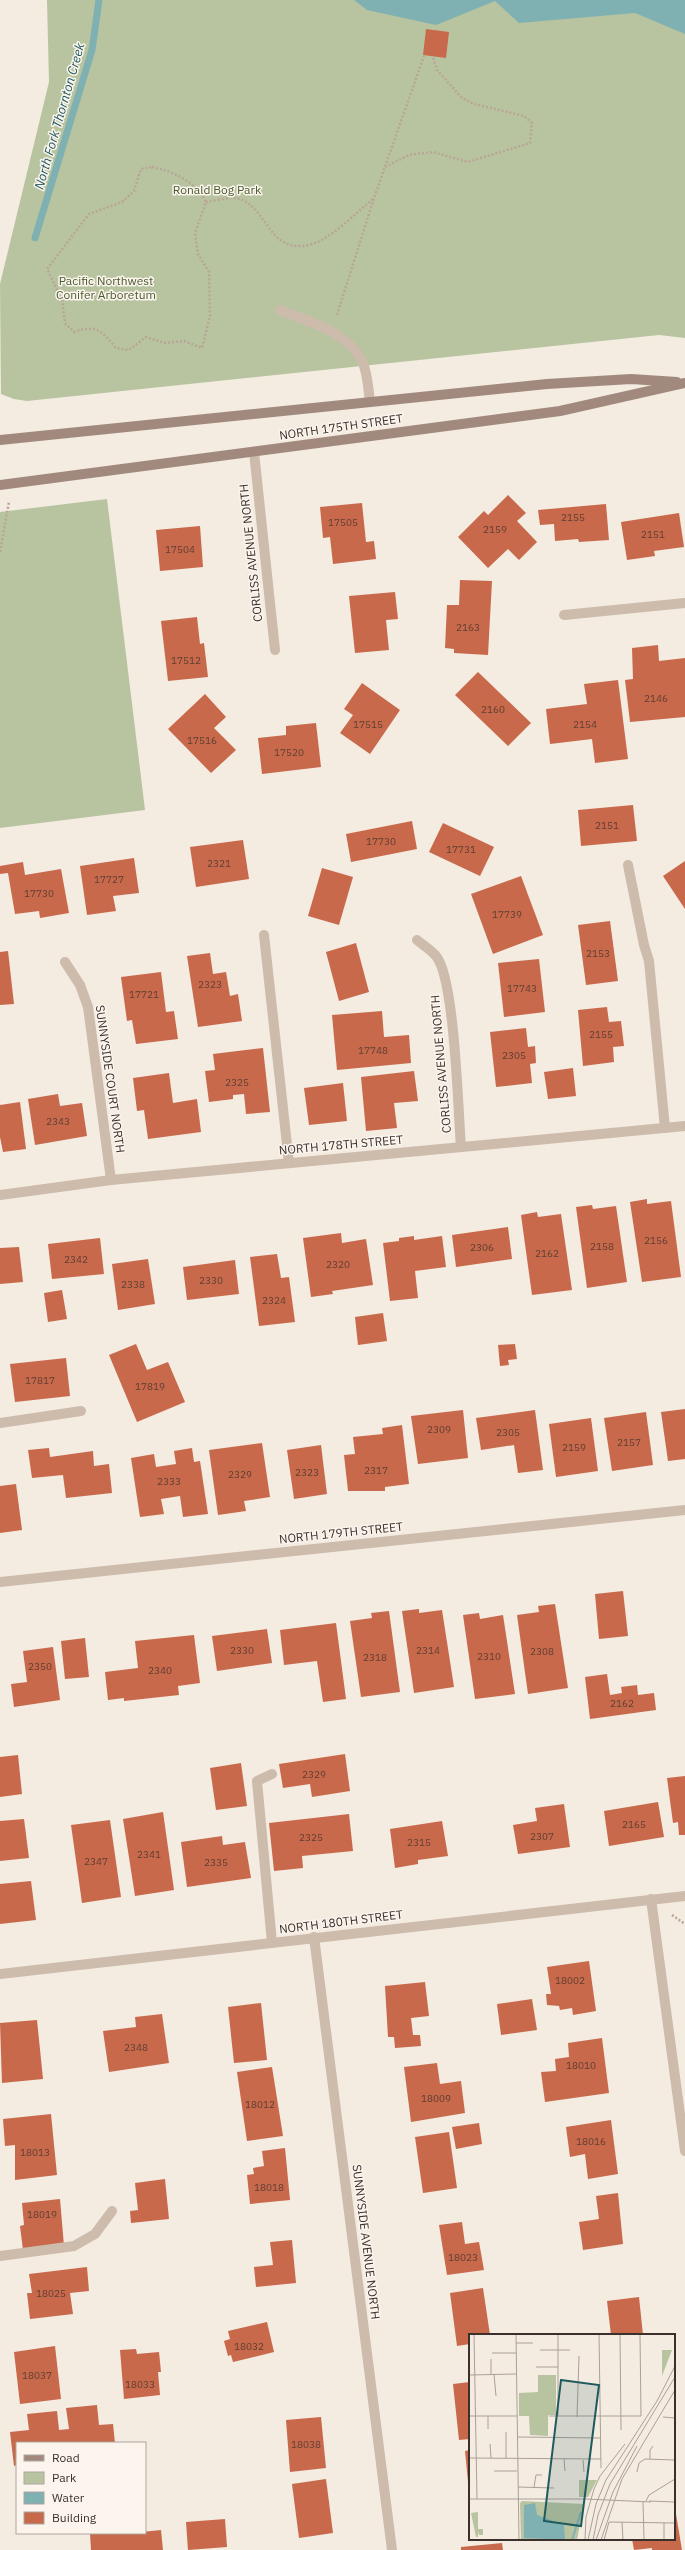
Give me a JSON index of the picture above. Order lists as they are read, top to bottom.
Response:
{
  "streets": {
    "main road": ["NORTH 175TH STREET"],
    "street": [
      "CORLISS AVENUE NORTH",
      "SUNNYSIDE COURT NORTH",
      "NORTH 178TH STREET",
      "NORTH 179TH STREET",
      "NORTH 180TH STREET",
      "SUNNYSIDE AVENUE NORTH"
    ]
  },
  "crossings": [
    ["NORTH 175TH STREET", "CORLISS AVENUE NORTH"],
    ["CORLISS AVENUE NORTH", "NORTH 178TH STREET"],
    ["SUNNYSIDE COURT NORTH", "NORTH 178TH STREET"],
    ["NORTH 180TH STREET", "SUNNYSIDE AVENUE NORTH"]
  ],
  "water": ["North Fork Thornton Creek"],
  "parks": ["Ronald Bog Park", "Pacific Northwest Conifer Arboretum"],
  "house_numbers": [
    "2155",
    "17505",
    "2159",
    "2151",
    "17504",
    "2163",
    "17512",
    "2146",
    "2160",
    "17515",
    "2154",
    "17516",
    "17520",
    "2151",
    "17730",
    "17731",
    "2321",
    "17727",
    "17730",
    "17739",
    "2153",
    "2323",
    "17743",
    "17721",
    "2155",
    "17748",
    "2305",
    "2325",
    "2343",
    "2156",
    "2158",
    "2306",
    "2162",
    "2342",
    "2320",
    "2330",
    "2338",
    "2324",
    "17817",
    "17819",
    "2309",
    "2305",
    "2157",
    "2159",
    "2317",
    "2323",
    "2329",
    "2333",
    "2330",
    "2314",
    "2308",
    "2310",
    "2318",
    "2350",
    "2340",
    "2162",
    "2329",
    "2165",
    "2307",
    "2325",
    "2315",
    "2341",
    "2347",
    "2335",
    "18002",
    "2348",
    "18010",
    "18009",
    "18012",
    "18016",
    "18013",
    "18018",
    "18019",
    "18023",
    "18025",
    "18032",
    "18037",
    "18033",
    "18038"
  ],
  "legend": [
    "Road",
    "Park",
    "Water",
    "Building"
  ]
}
